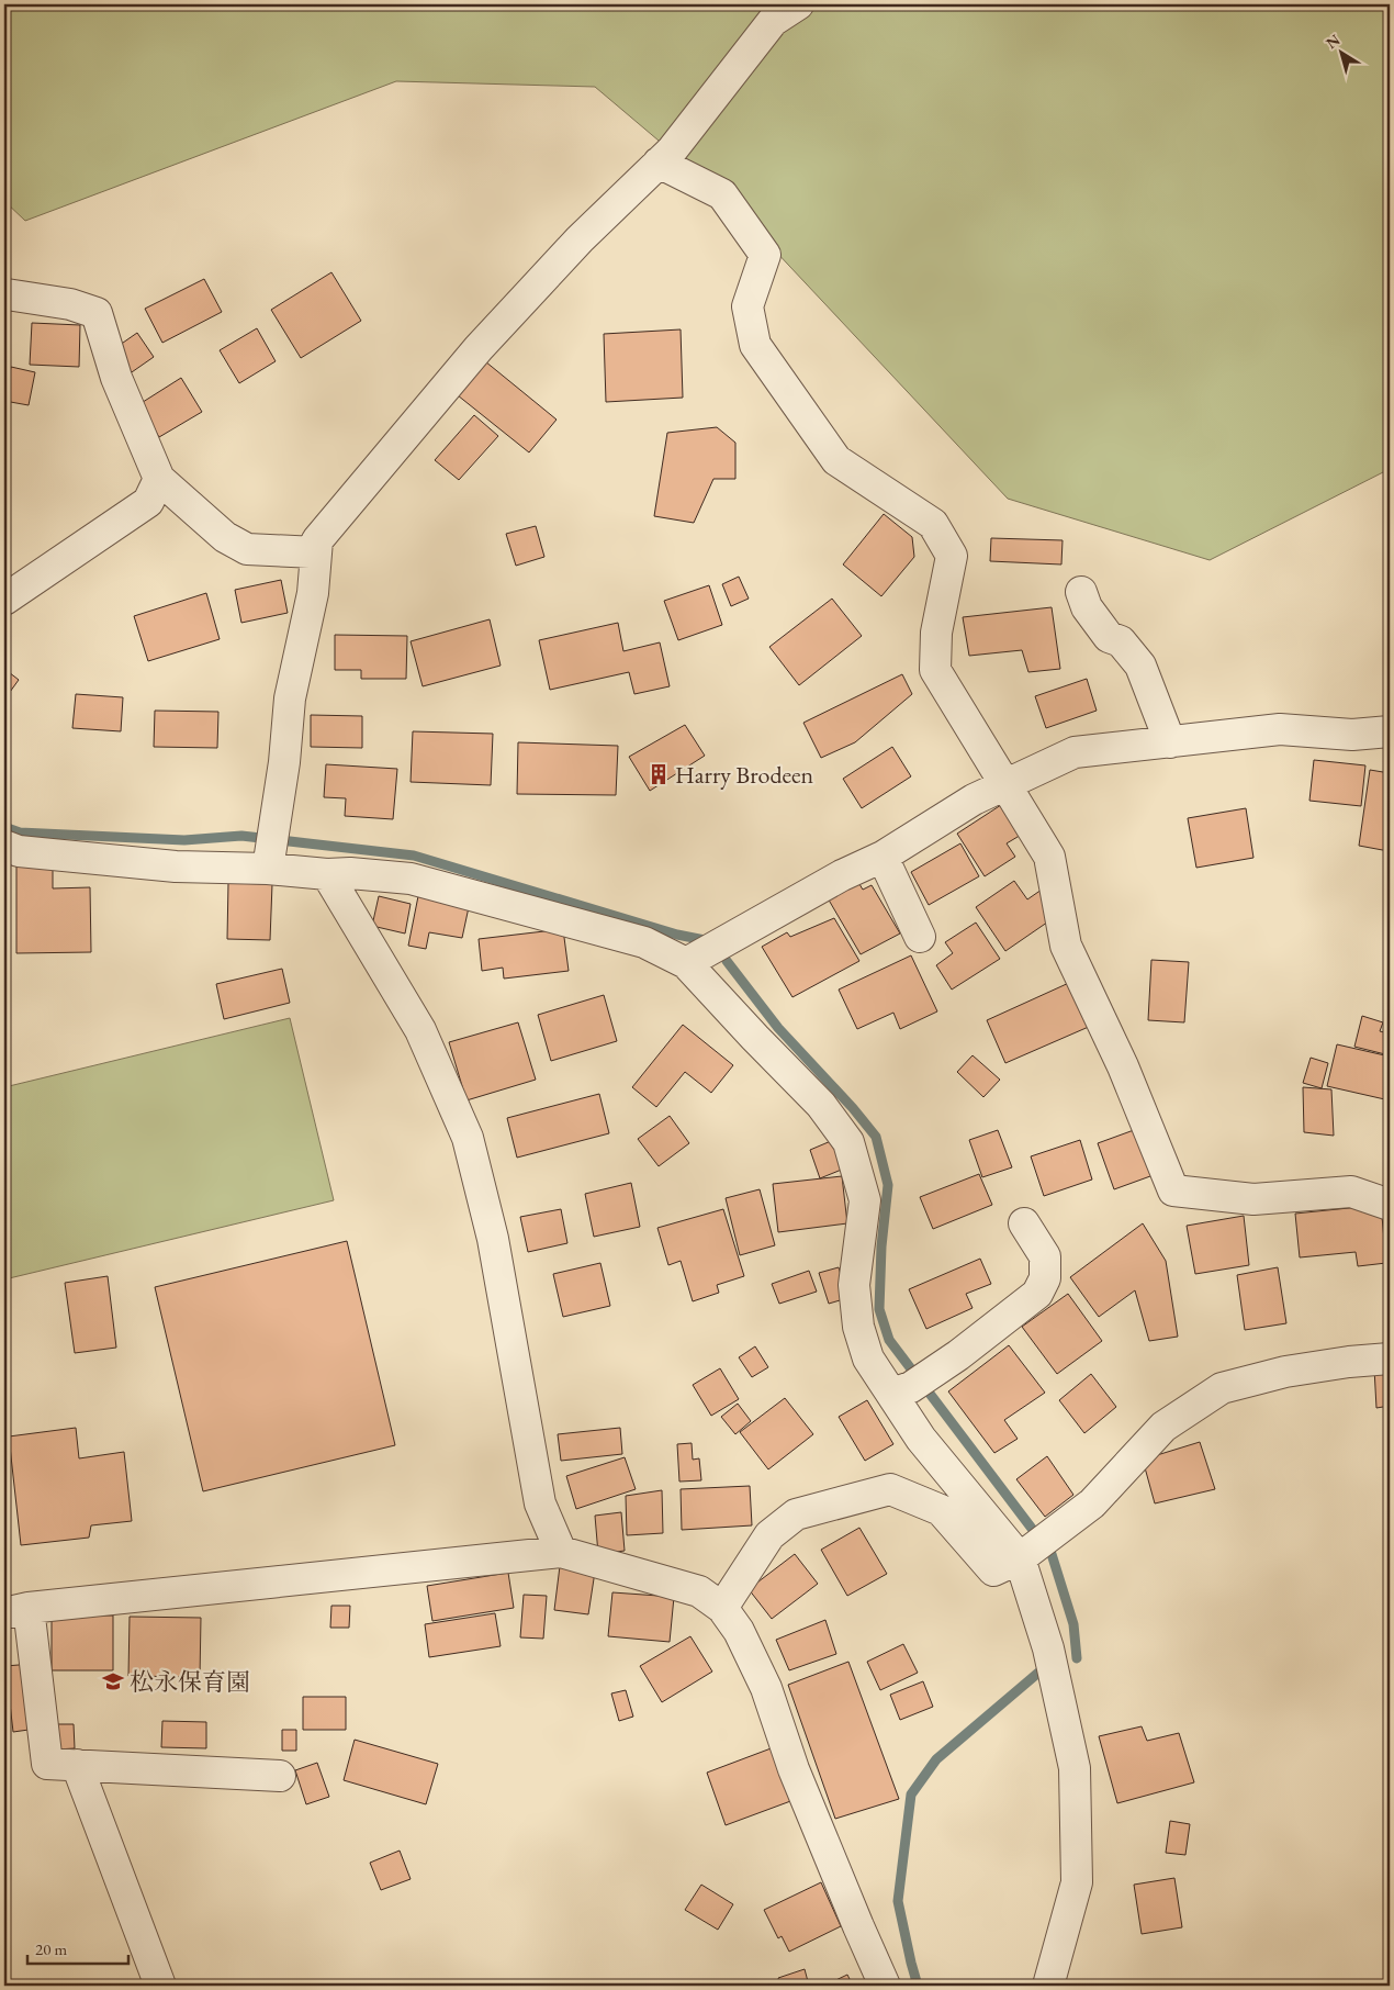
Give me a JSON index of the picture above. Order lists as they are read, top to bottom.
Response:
{
  "places": {
    "building": ["Harry Brodeen"],
    "school or university": ["松永保育園"]
  },
  "scale_bar": "20 m",
  "north": "top left"
}
